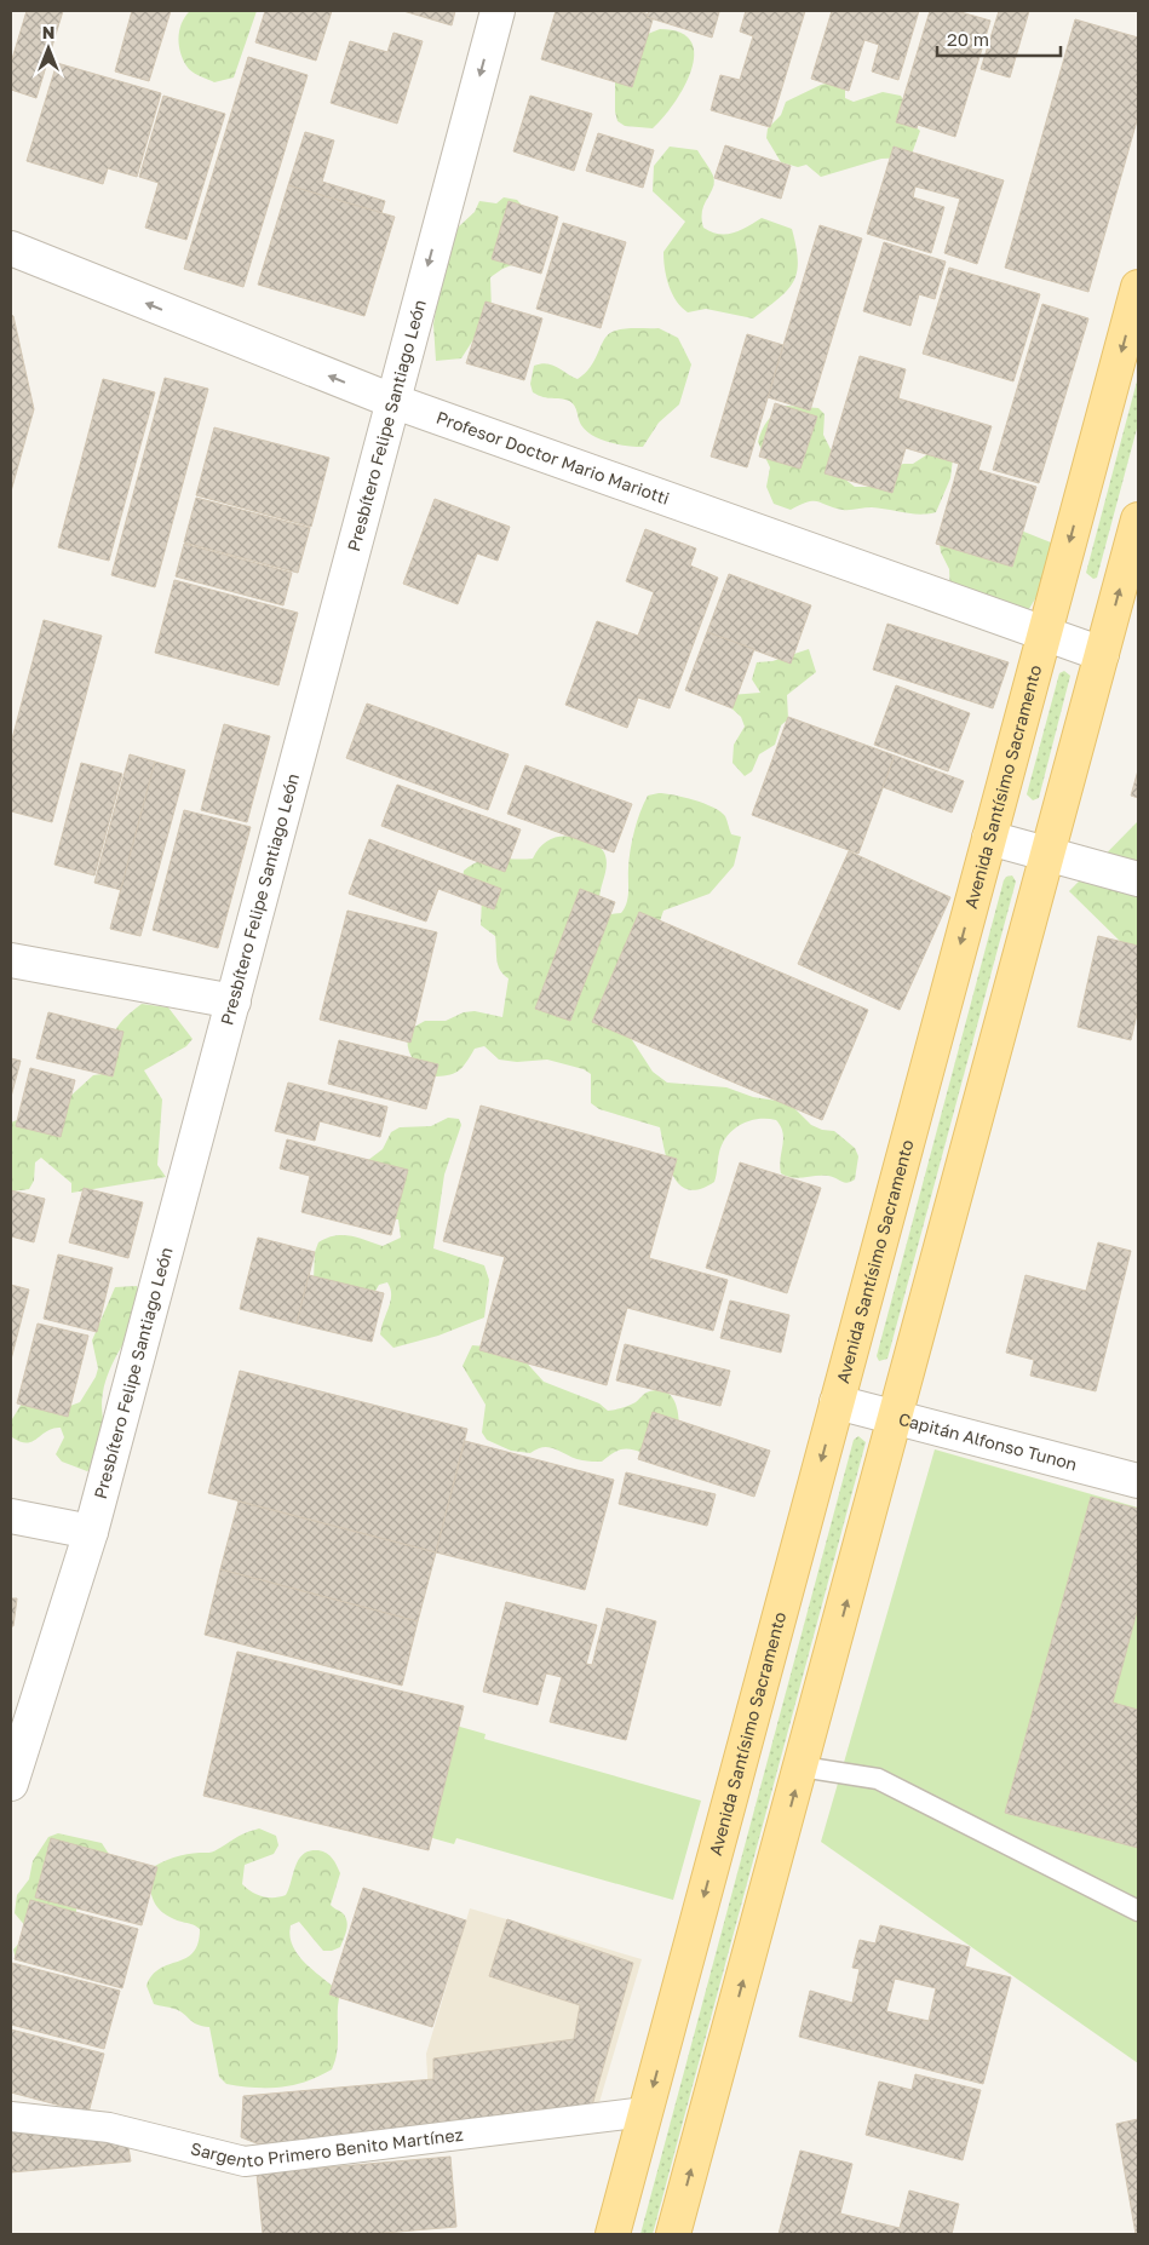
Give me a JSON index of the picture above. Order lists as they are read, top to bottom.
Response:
{
  "streets": {
    "main road": ["Avenida Santísimo Sacramento"],
    "street": [
      "Presbítero Felipe Santiago León",
      "Profesor Doctor Mario Mariotti",
      "Capitán Alfonso Tunon",
      "Sargento Primero Benito Martínez"
    ]
  },
  "crossings": [
    ["Presbítero Felipe Santiago León", "Profesor Doctor Mario Mariotti"],
    ["Profesor Doctor Mario Mariotti", "Avenida Santísimo Sacramento"],
    ["Avenida Santísimo Sacramento", "Capitán Alfonso Tunon"],
    ["Avenida Santísimo Sacramento", "Sargento Primero Benito Martínez"]
  ],
  "one_way": ["Profesor Doctor Mario Mariotti"],
  "scale_bar": "20 m",
  "north": "top"
}
